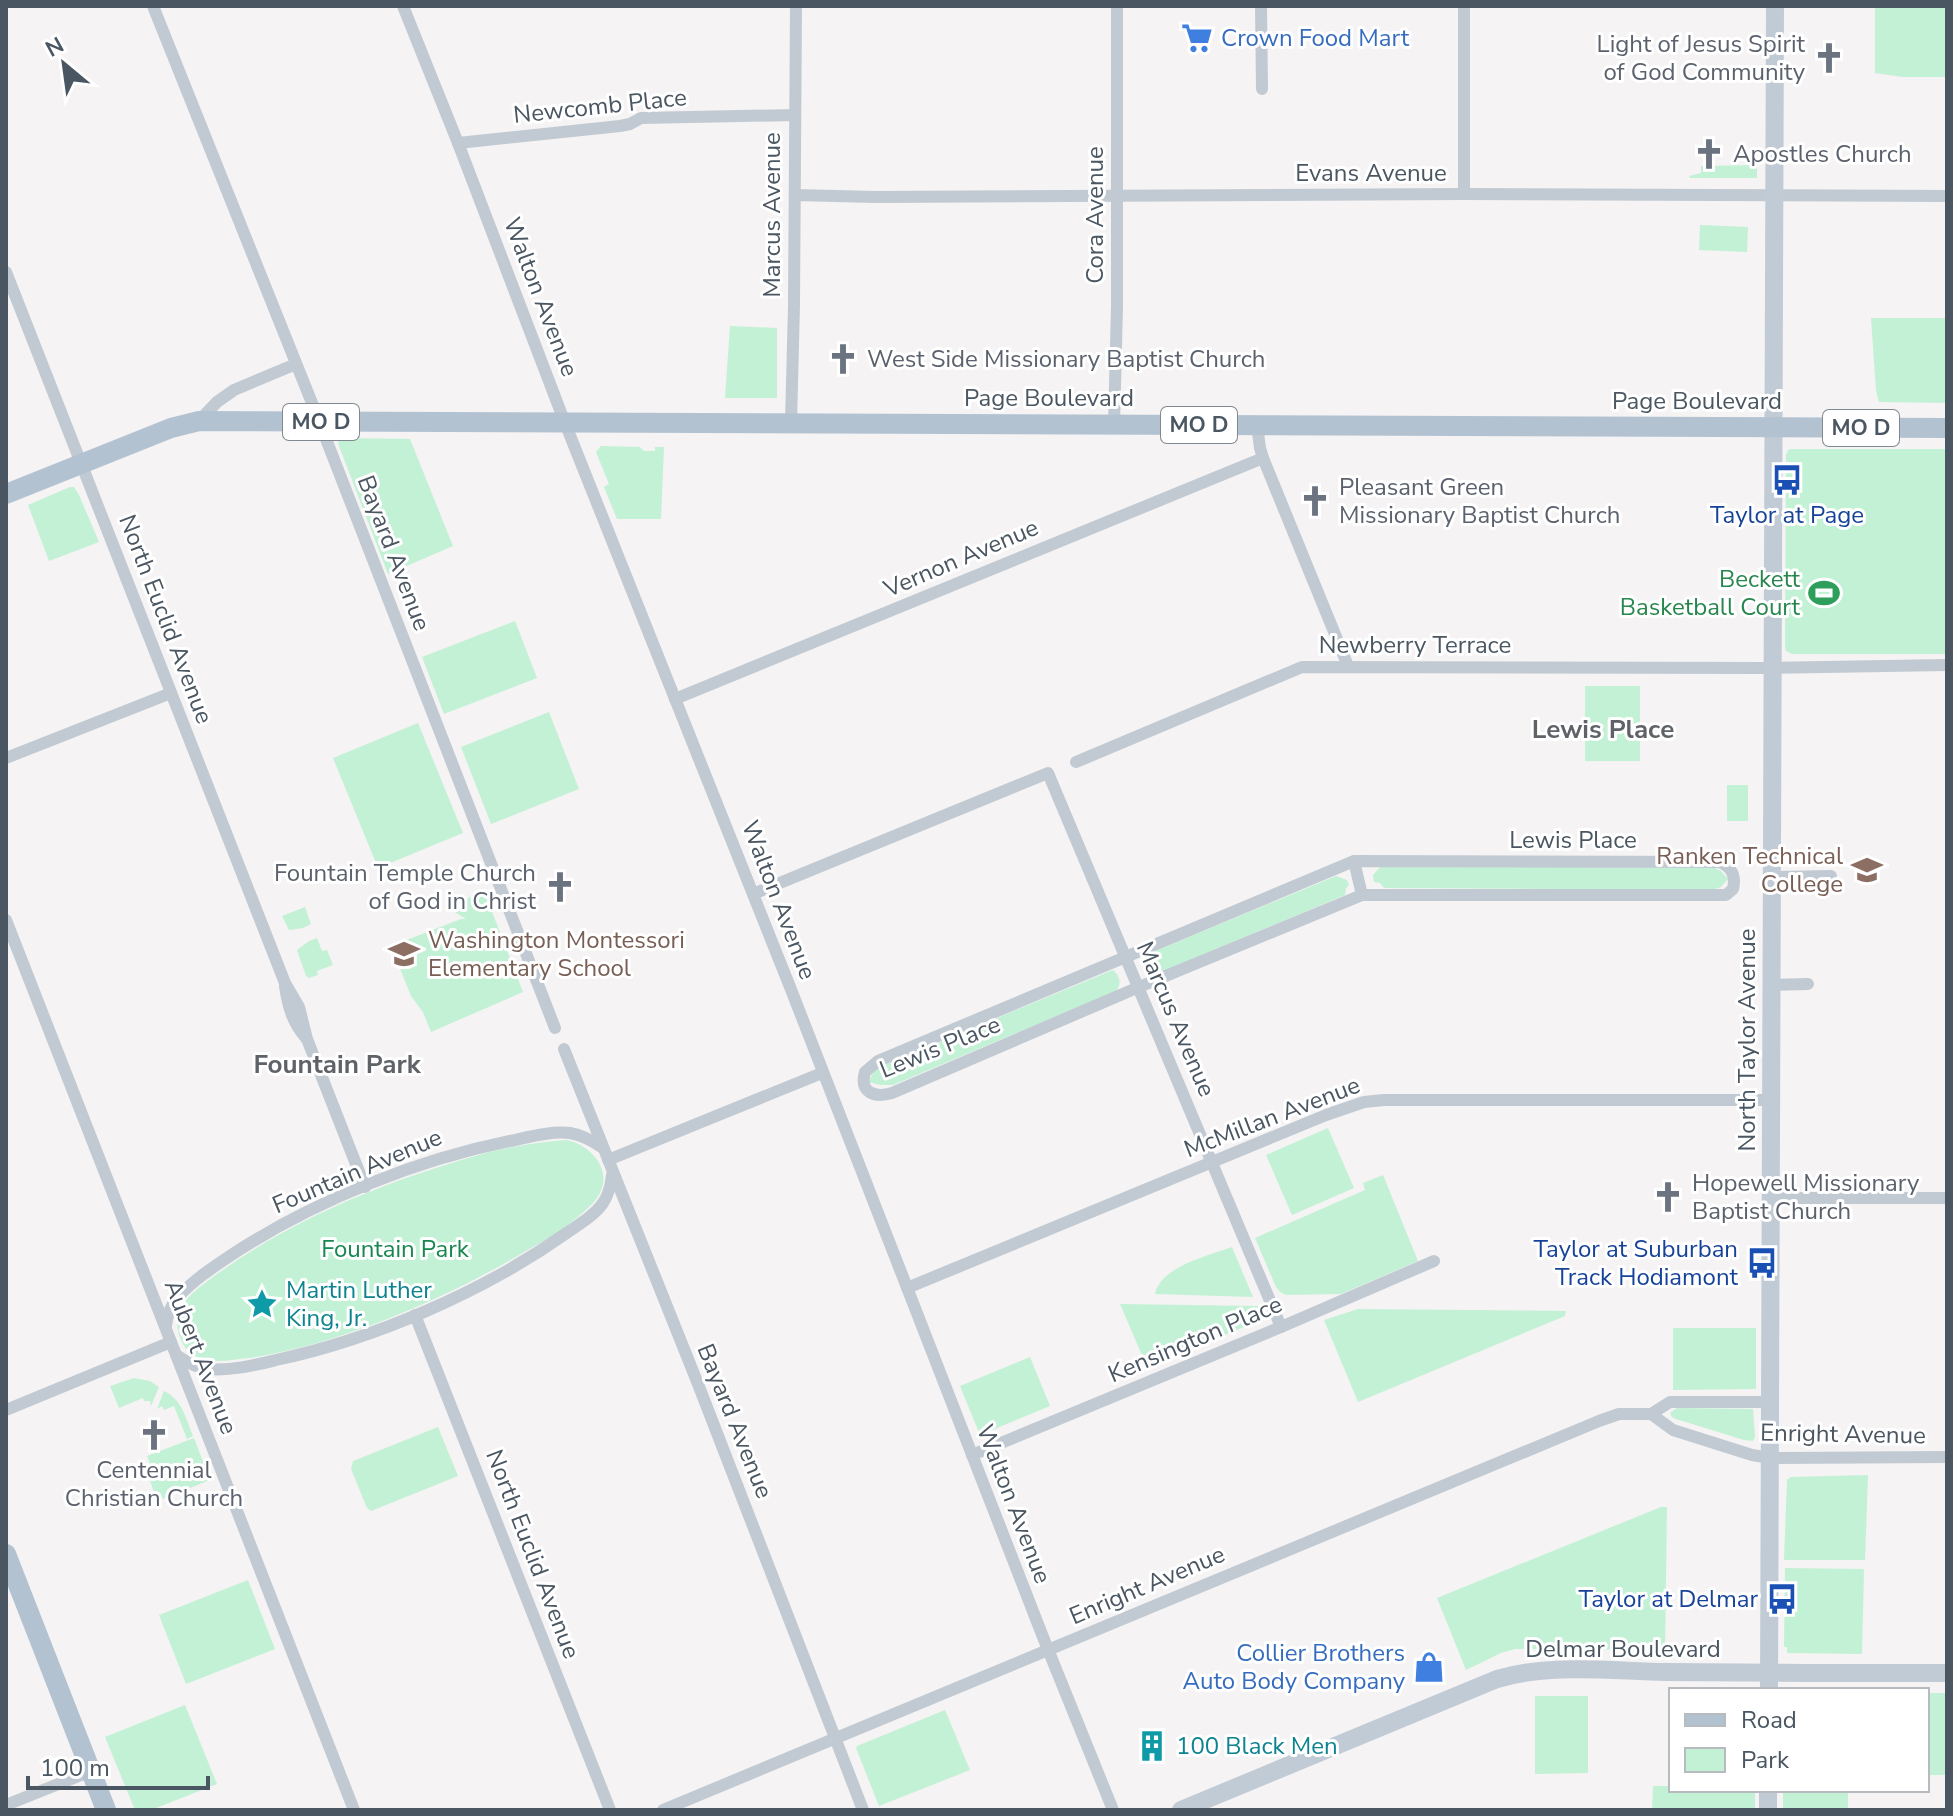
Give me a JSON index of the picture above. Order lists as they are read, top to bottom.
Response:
{
  "streets": {
    "main road": ["Page Boulevard", "MO D"],
    "street": [
      "Newcomb Place",
      "Evans Avenue",
      "Marcus Avenue",
      "Cora Avenue",
      "Walton Avenue",
      "Bayard Avenue",
      "Vernon Avenue",
      "North Euclid Avenue",
      "Newberry Terrace",
      "Lewis Place",
      "North Taylor Avenue",
      "McMillan Avenue",
      "Fountain Avenue",
      "Kensington Place",
      "Aubert Avenue",
      "Enright Avenue",
      "Delmar Boulevard"
    ]
  },
  "crossings": [
    ["Newcomb Place", "Marcus Avenue"],
    ["Newcomb Place", "Walton Avenue"],
    ["Evans Avenue", "Marcus Avenue"],
    ["Evans Avenue", "Cora Avenue"],
    ["Evans Avenue", "North Taylor Avenue"],
    ["Marcus Avenue", "Walton Avenue"],
    ["Marcus Avenue", "Page Boulevard"],
    ["Marcus Avenue", "Lewis Place"],
    ["Marcus Avenue", "McMillan Avenue"],
    ["Marcus Avenue", "Kensington Place"],
    ["Cora Avenue", "Page Boulevard"],
    ["Walton Avenue", "Page Boulevard"],
    ["Walton Avenue", "Vernon Avenue"],
    ["Walton Avenue", "McMillan Avenue"],
    ["Walton Avenue", "Kensington Place"],
    ["Walton Avenue", "Enright Avenue"],
    ["Page Boulevard", "Bayard Avenue"],
    ["Page Boulevard", "North Euclid Avenue"],
    ["Page Boulevard", "North Taylor Avenue"],
    ["Bayard Avenue", "Fountain Avenue"],
    ["Bayard Avenue", "Enright Avenue"],
    ["North Euclid Avenue", "Fountain Avenue"],
    ["Newberry Terrace", "North Taylor Avenue"],
    ["North Taylor Avenue", "McMillan Avenue"],
    ["North Taylor Avenue", "Enright Avenue"],
    ["North Taylor Avenue", "Delmar Boulevard"],
    ["Fountain Avenue", "Aubert Avenue"]
  ],
  "districts": ["Lewis Place", "Fountain Park"],
  "parks": ["Fountain Park"],
  "places": {
    "supermarket": ["Crown Food Mart"],
    "church": [
      "Light of Jesus Spirit of God Community",
      "Apostles Church",
      "West Side Missionary Baptist Church",
      "Pleasant Green Missionary Baptist Church",
      "Fountain Temple Church of God in Christ",
      "Hopewell Missionary Baptist Church",
      "Centennial Christian Church"
    ],
    "bus stop": ["Taylor at Page", "Taylor at Suburban Track Hodiamont", "Taylor at Delmar"],
    "sports": ["Beckett Basketball Court"],
    "school or university": ["Ranken Technical College", "Washington Montessori Elementary School"],
    "place": ["Martin Luther King, Jr."],
    "shop": ["Collier Brothers Auto Body Company"],
    "building": ["100 Black Men"]
  },
  "legend": ["Road", "Park"],
  "scale_bar": "100 m",
  "north": "top left"
}
